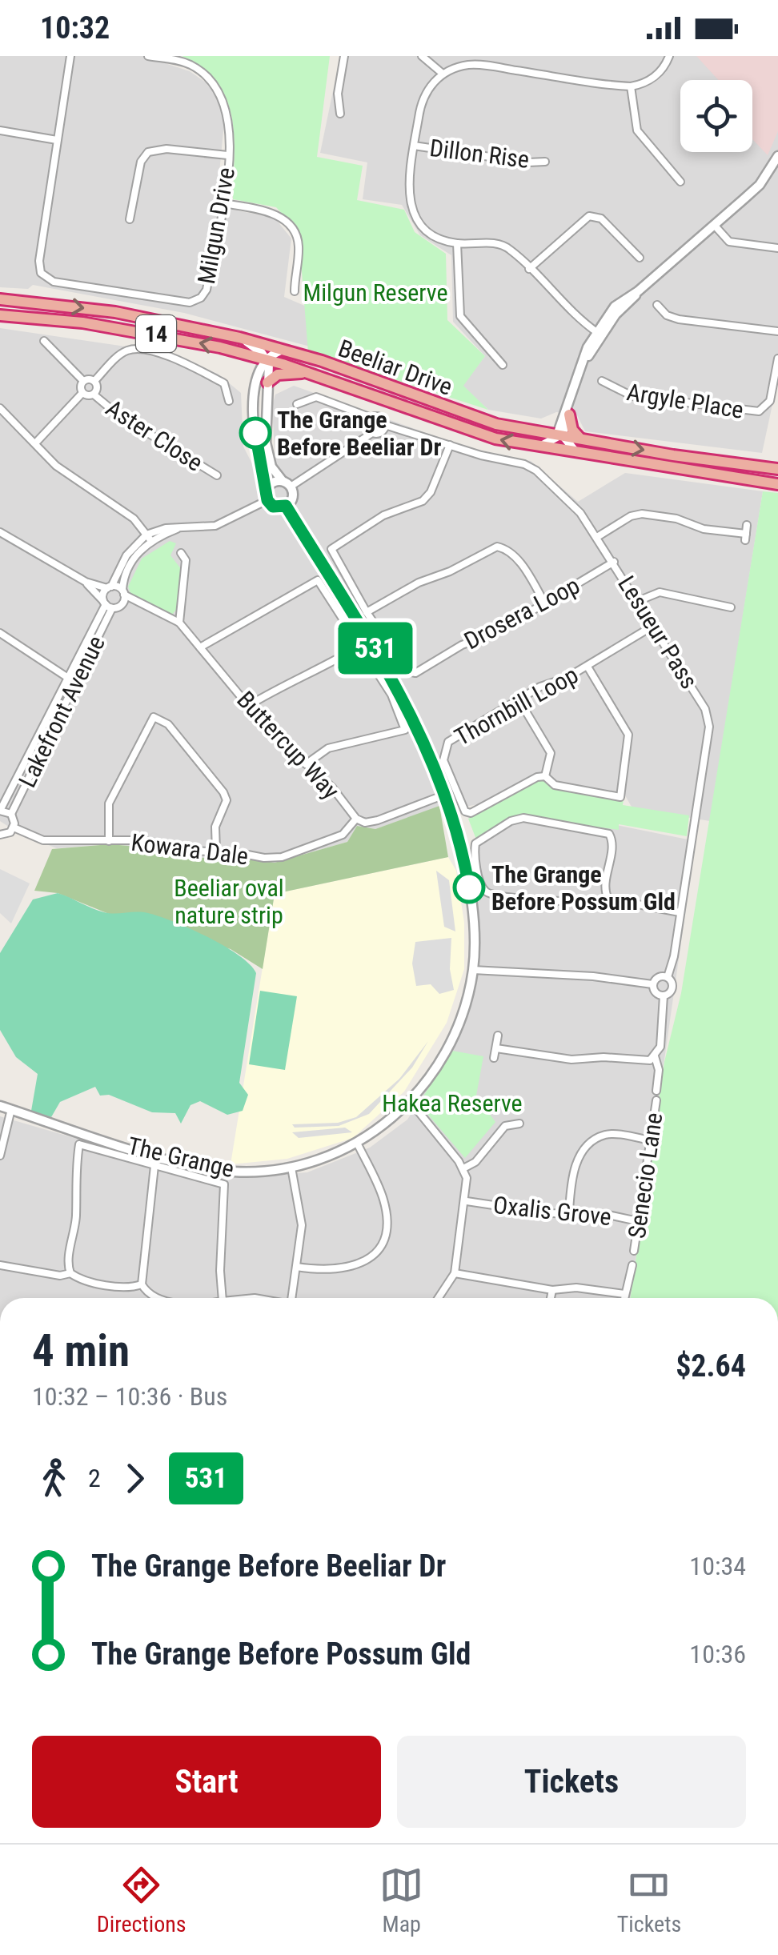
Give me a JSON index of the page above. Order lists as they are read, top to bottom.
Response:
{
  "streets": {
    "highway": ["14", "Beeliar Drive"],
    "street": [
      "Dillon Rise",
      "Milgun Drive",
      "Argyle Place",
      "Aster Close",
      "Drosera Loop",
      "Lesueur Pass",
      "Thornbill Loop",
      "Lakefront Avenue",
      "Buttercup Way",
      "Kowara Dale",
      "The Grange",
      "Senecio Lane",
      "Oxalis Grove"
    ]
  },
  "crossings": [
    ["Drosera Loop", "Lesueur Pass"],
    ["Lesueur Pass", "Thornbill Loop"],
    ["Lesueur Pass", "Senecio Lane"],
    ["Lakefront Avenue", "Buttercup Way"],
    ["Buttercup Way", "Kowara Dale"],
    ["Buttercup Way", "The Grange"],
    ["Senecio Lane", "Oxalis Grove"]
  ],
  "parks": ["Milgun Reserve", "Beeliar oval nature strip", "Hakea Reserve"],
  "places": ["The Grange Before Beeliar Dr", "The Grange Before Possum Gld"],
  "lines": ["bus line 531"],
  "page": {
    "status": "10:32",
    "on_map": "531",
    "heading": ["4 min", "10:32 – 10:36 · Bus", "$2.64"],
    "legs": ["2", "531"],
    "list": [
      {
        "name": "The Grange Before Beeliar Dr",
        "value": "10:34"
      },
      {
        "name": "The Grange Before Possum Gld",
        "value": "10:36"
      }
    ],
    "buttons": ["Start", "Tickets"],
    "tabs": ["Directions", "Map", "Tickets"]
  }
}
